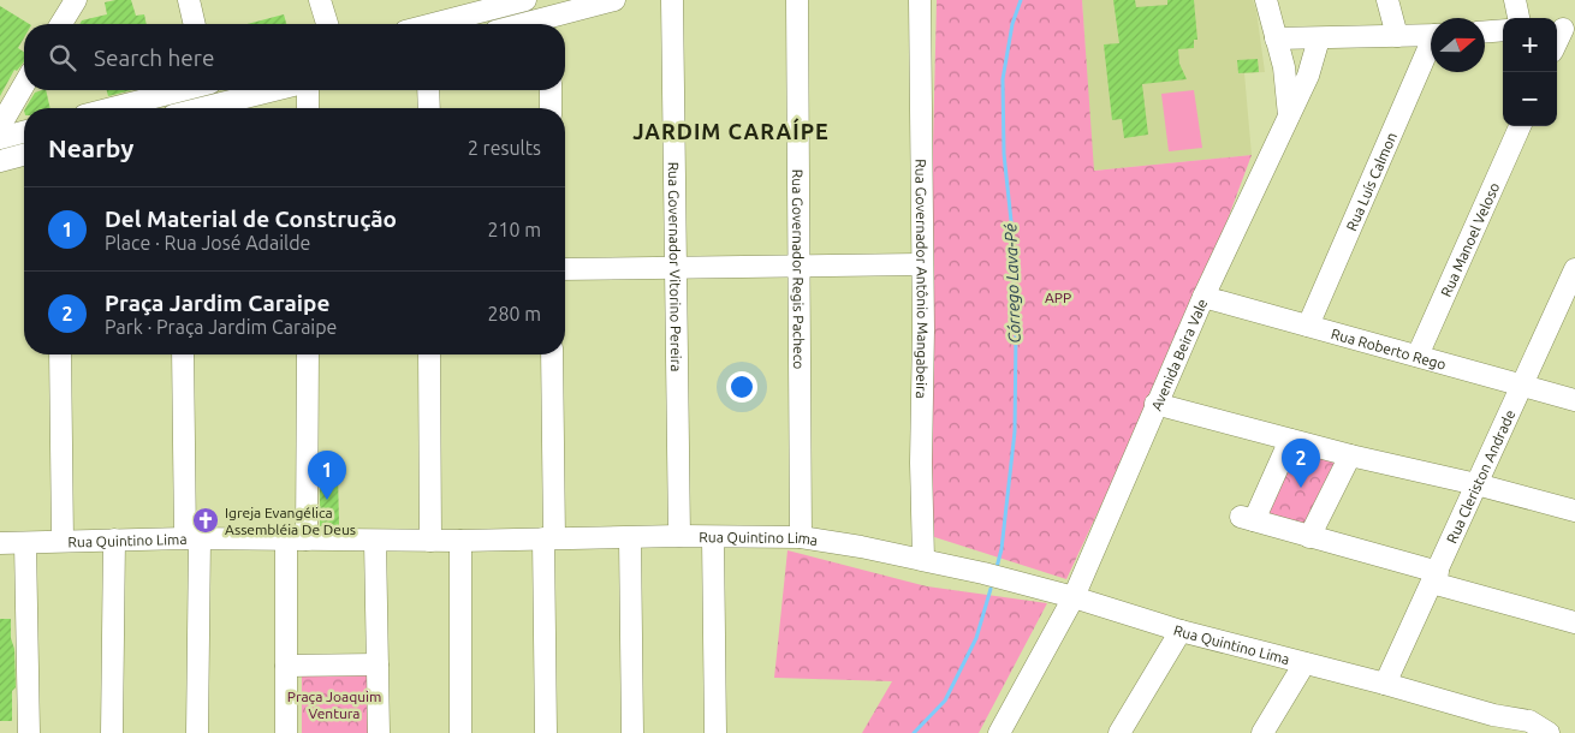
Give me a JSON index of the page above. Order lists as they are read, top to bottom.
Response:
{
  "streets": {
    "street": [
      "Rua Luís Calmon",
      "Rua Manoel Veloso",
      "Rua Governador Vitorino Pereira",
      "Rua Governador Regis Pacheco",
      "Rua Governador Antônio Mangabeira",
      "Rua Roberto Rego",
      "Avenida Beira Vale",
      "Rua Cleriston Andrade",
      "Rua Quintino Lima"
    ]
  },
  "crossings": [
    ["Rua Luís Calmon", "Rua Roberto Rego"],
    ["Rua Manoel Veloso", "Rua Roberto Rego"],
    ["Rua Governador Vitorino Pereira", "Rua Quintino Lima"],
    ["Rua Governador Regis Pacheco", "Rua Quintino Lima"],
    ["Rua Governador Antônio Mangabeira", "Rua Quintino Lima"],
    ["Rua Roberto Rego", "Avenida Beira Vale"],
    ["Rua Roberto Rego", "Rua Cleriston Andrade"],
    ["Avenida Beira Vale", "Rua Quintino Lima"],
    ["Rua Cleriston Andrade", "Rua Quintino Lima"]
  ],
  "districts": ["JARDIM CARAÍPE"],
  "water": ["Córrego Lava-Pé"],
  "parks": ["APP", "Praça Joaquim Ventura"],
  "places": {
    "church": ["Igreja Evangélica Assembléia De Deus"]
  },
  "north": "right",
  "page": {
    "map_buttons": ["+", "−"],
    "search": "Search here",
    "heading": ["Nearby", "2 results"],
    "list": [
      {
        "mark": "1",
        "name": "Del Material de Construção",
        "note": "Place · Rua José Adailde",
        "value": "210 m"
      },
      {
        "mark": "2",
        "name": "Praça Jardim Caraipe",
        "note": "Park · Praça Jardim Caraipe",
        "value": "280 m"
      }
    ],
    "pins": ["2", "1"]
  }
}
